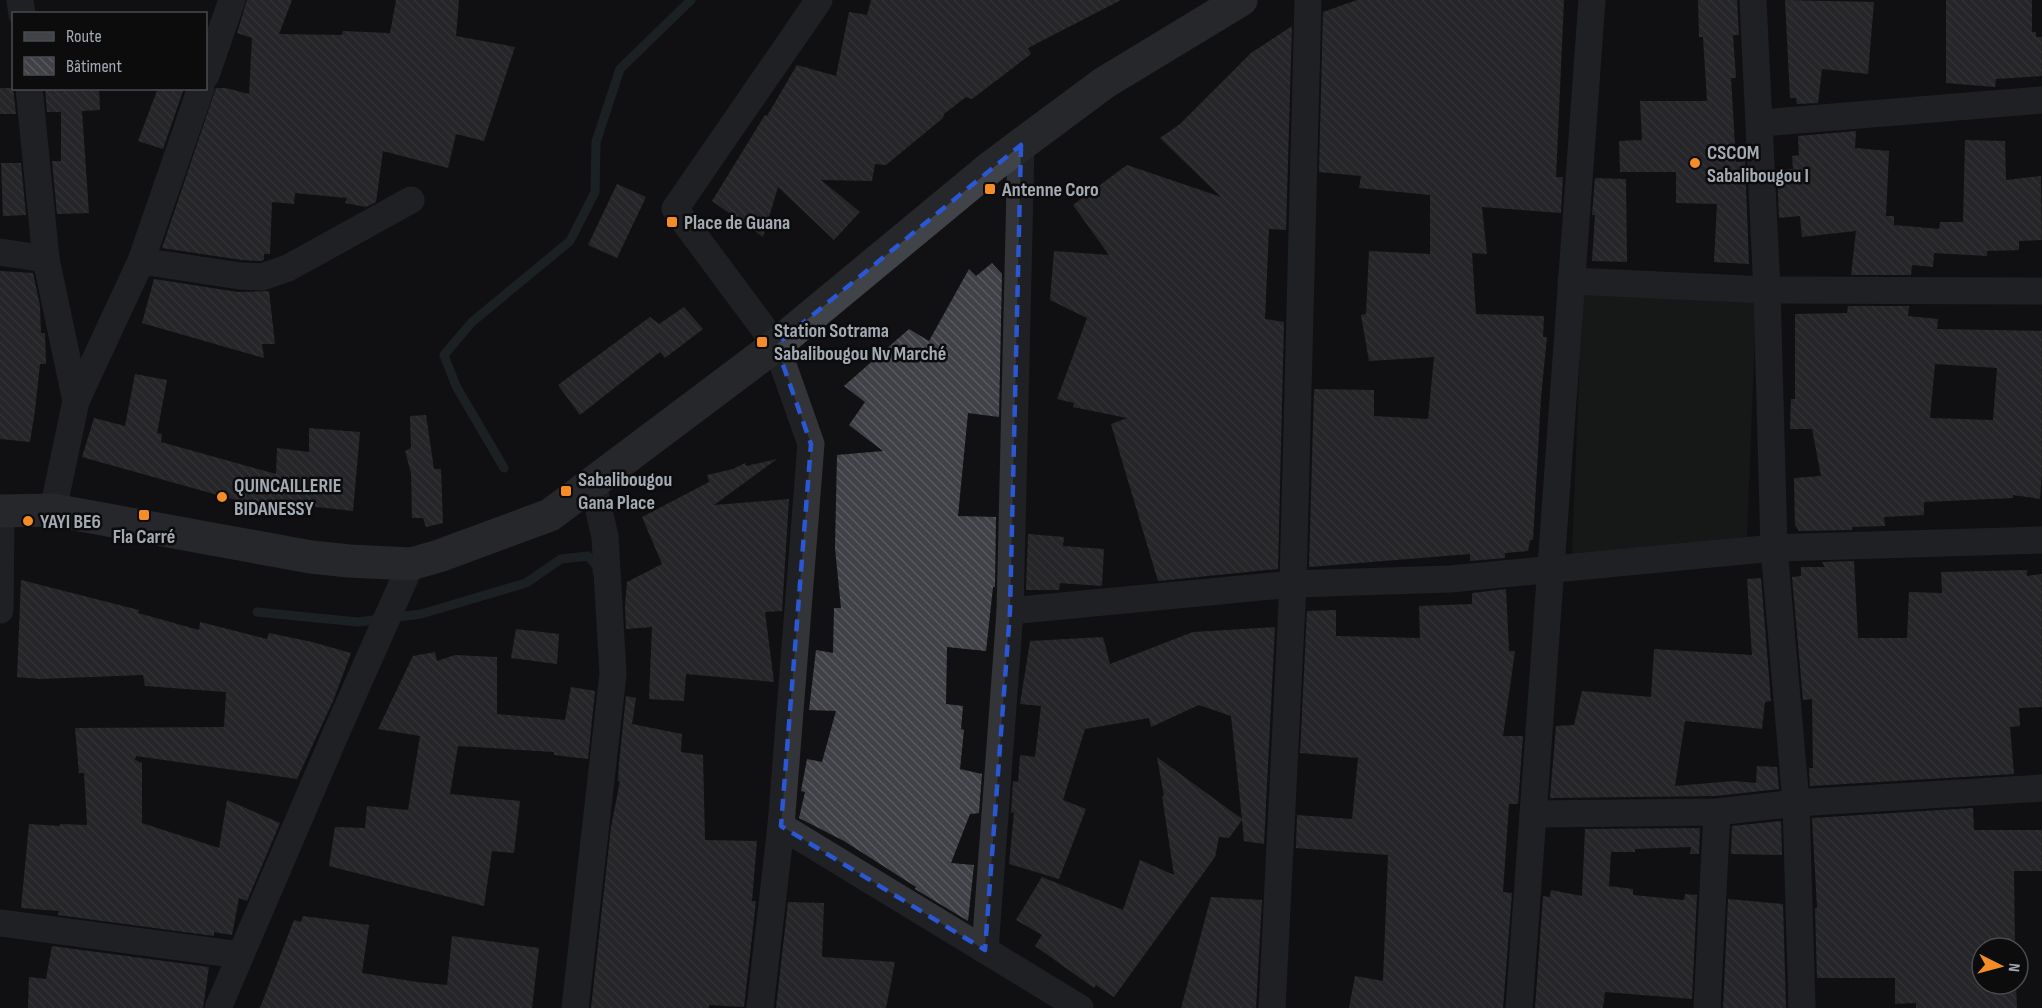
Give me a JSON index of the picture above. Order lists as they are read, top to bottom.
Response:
{
  "places": {
    "other": ["CSCOM Sabalibougou I", "QUINCAILLERIE BIDANESSY", "YAYI BE6"],
    "transit": [
      "Antenne Coro",
      "Place de Guana",
      "Station Sotrama Sabalibougou Nv Marché",
      "Sabalibougou Gana Place",
      "Fla Carré"
    ]
  },
  "legend": ["Route", "Bâtiment"],
  "north": "right"
}
